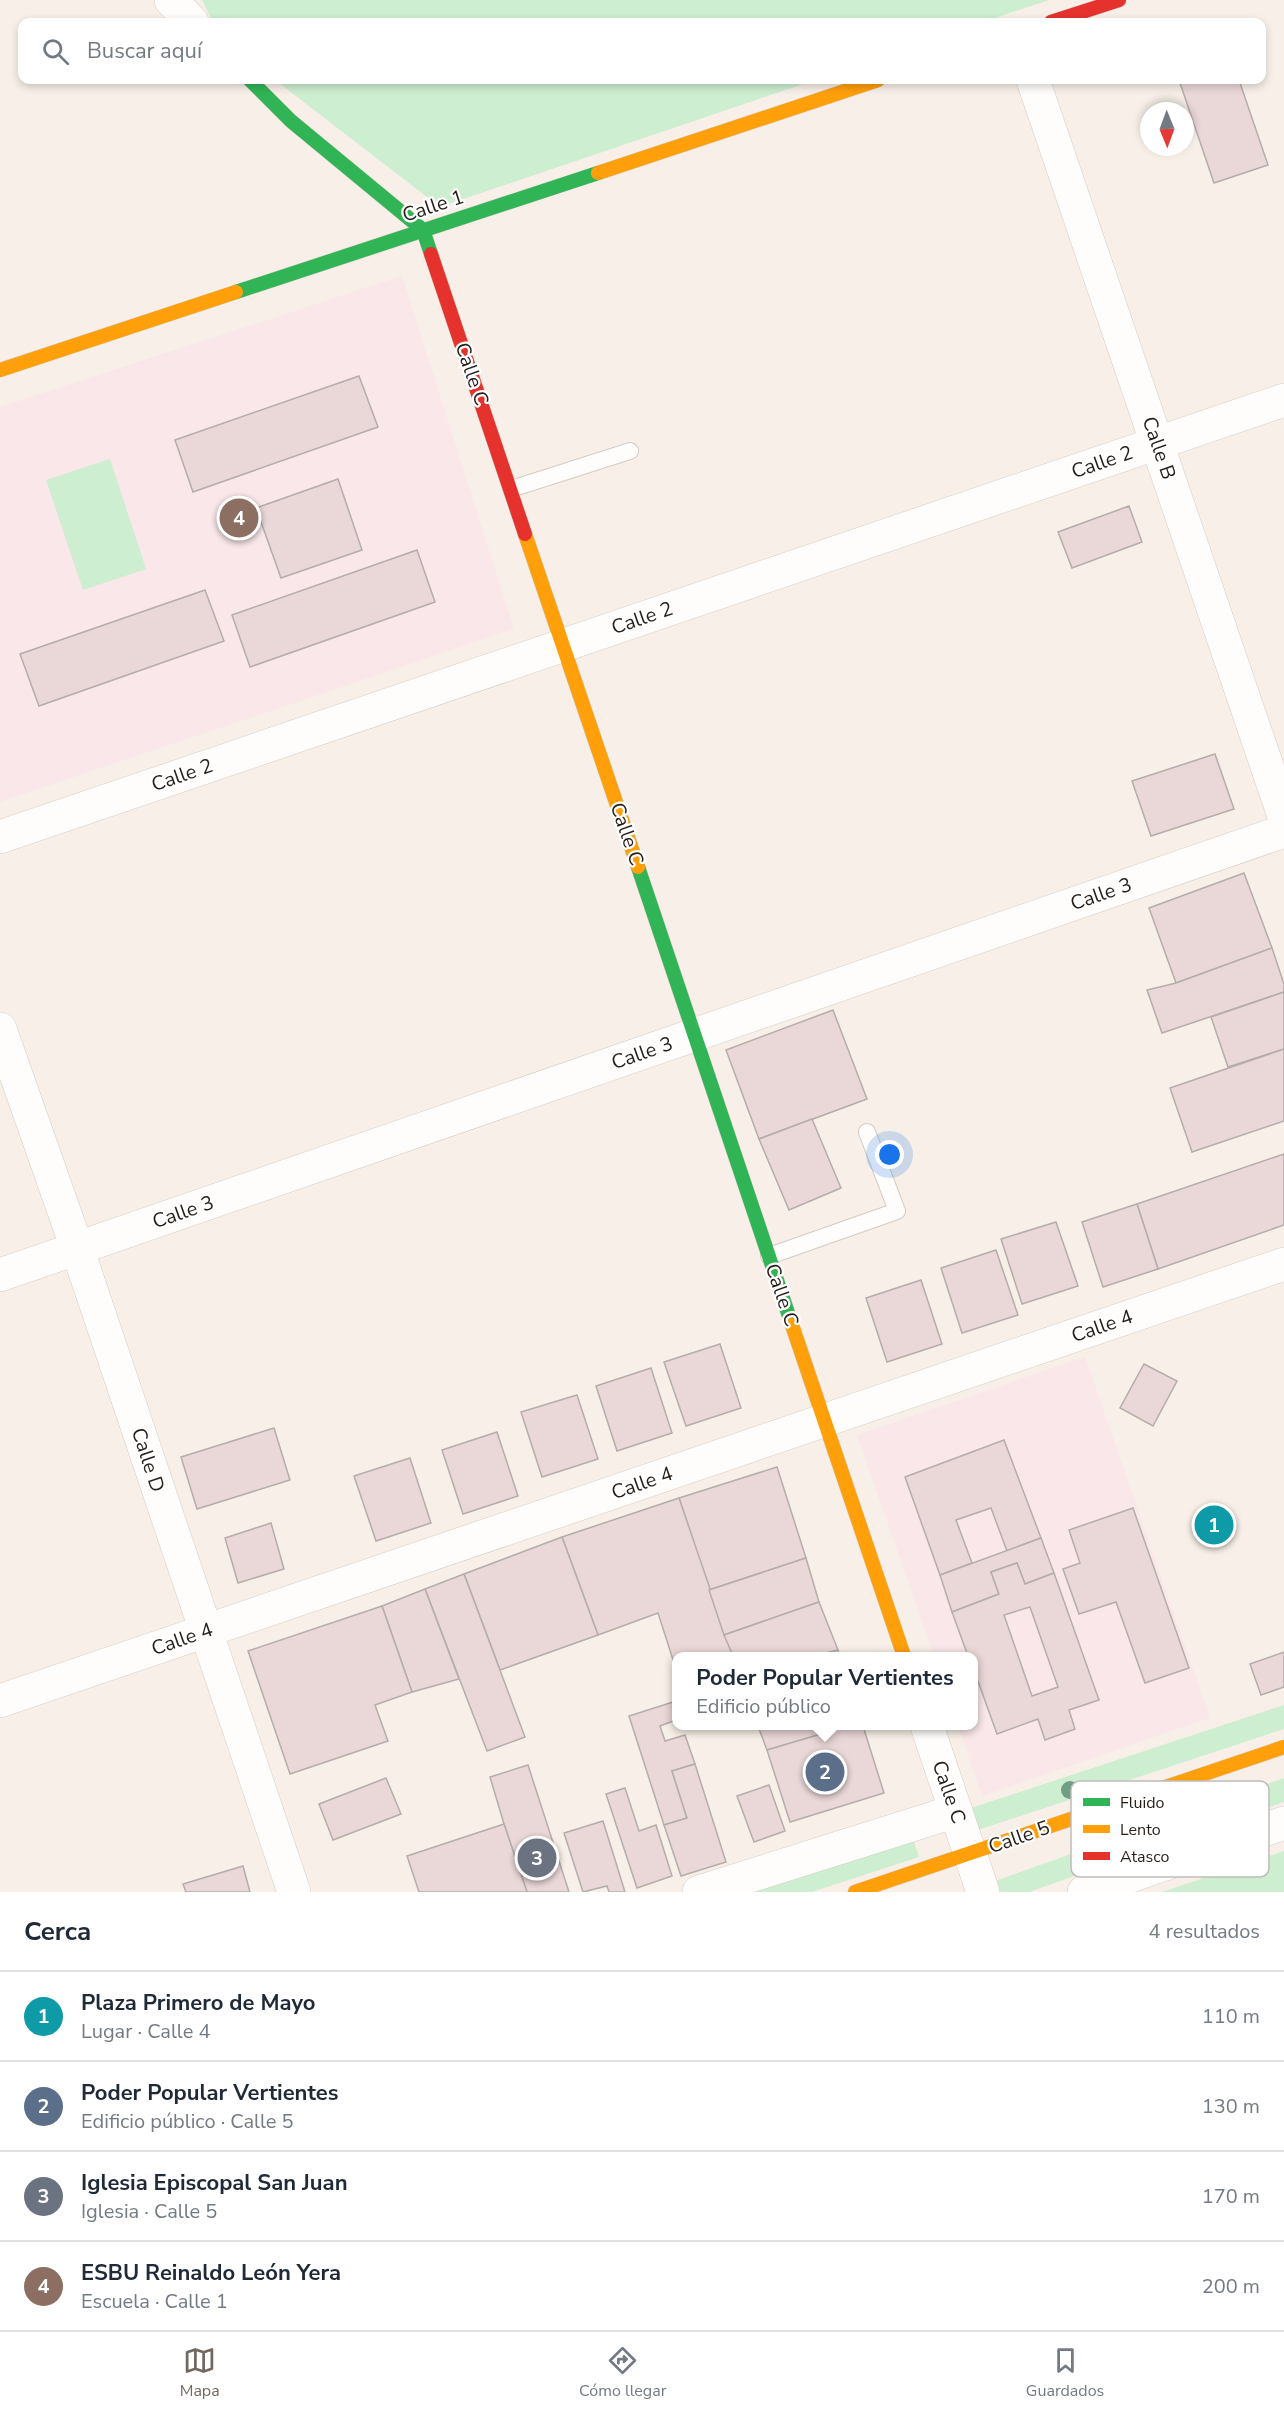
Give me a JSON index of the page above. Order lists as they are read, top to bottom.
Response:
{
  "streets": {
    "street": [
      "Calle 1",
      "Calle C",
      "Calle B",
      "Calle 2",
      "Calle 3",
      "Calle 4",
      "Calle D",
      "Calle 5"
    ]
  },
  "crossings": [
    ["Calle 1", "Calle C"],
    ["Calle C", "Calle 2"],
    ["Calle C", "Calle 3"],
    ["Calle C", "Calle 4"],
    ["Calle C", "Calle 5"],
    ["Calle B", "Calle 2"],
    ["Calle 3", "Calle D"],
    ["Calle 4", "Calle D"]
  ],
  "legend": ["Fluido", "Lento", "Atasco"],
  "north": "bottom",
  "page": {
    "search": "Buscar aquí",
    "pins": [
      "4",
      "1",
      "2",
      "3"
    ],
    "popup": ["Poder Popular Vertientes", "Edificio público"],
    "heading": ["Cerca", "4 resultados"],
    "list": [
      {
        "mark": "1",
        "name": "Plaza Primero de Mayo",
        "note": "Lugar · Calle 4",
        "value": "110 m"
      },
      {
        "mark": "2",
        "name": "Poder Popular Vertientes",
        "note": "Edificio público · Calle 5",
        "value": "130 m"
      },
      {
        "mark": "3",
        "name": "Iglesia Episcopal San Juan",
        "note": "Iglesia · Calle 5",
        "value": "170 m"
      },
      {
        "mark": "4",
        "name": "ESBU Reinaldo León Yera",
        "note": "Escuela · Calle 1",
        "value": "200 m"
      }
    ],
    "nav": ["Mapa", "Cómo llegar", "Guardados"]
  }
}
